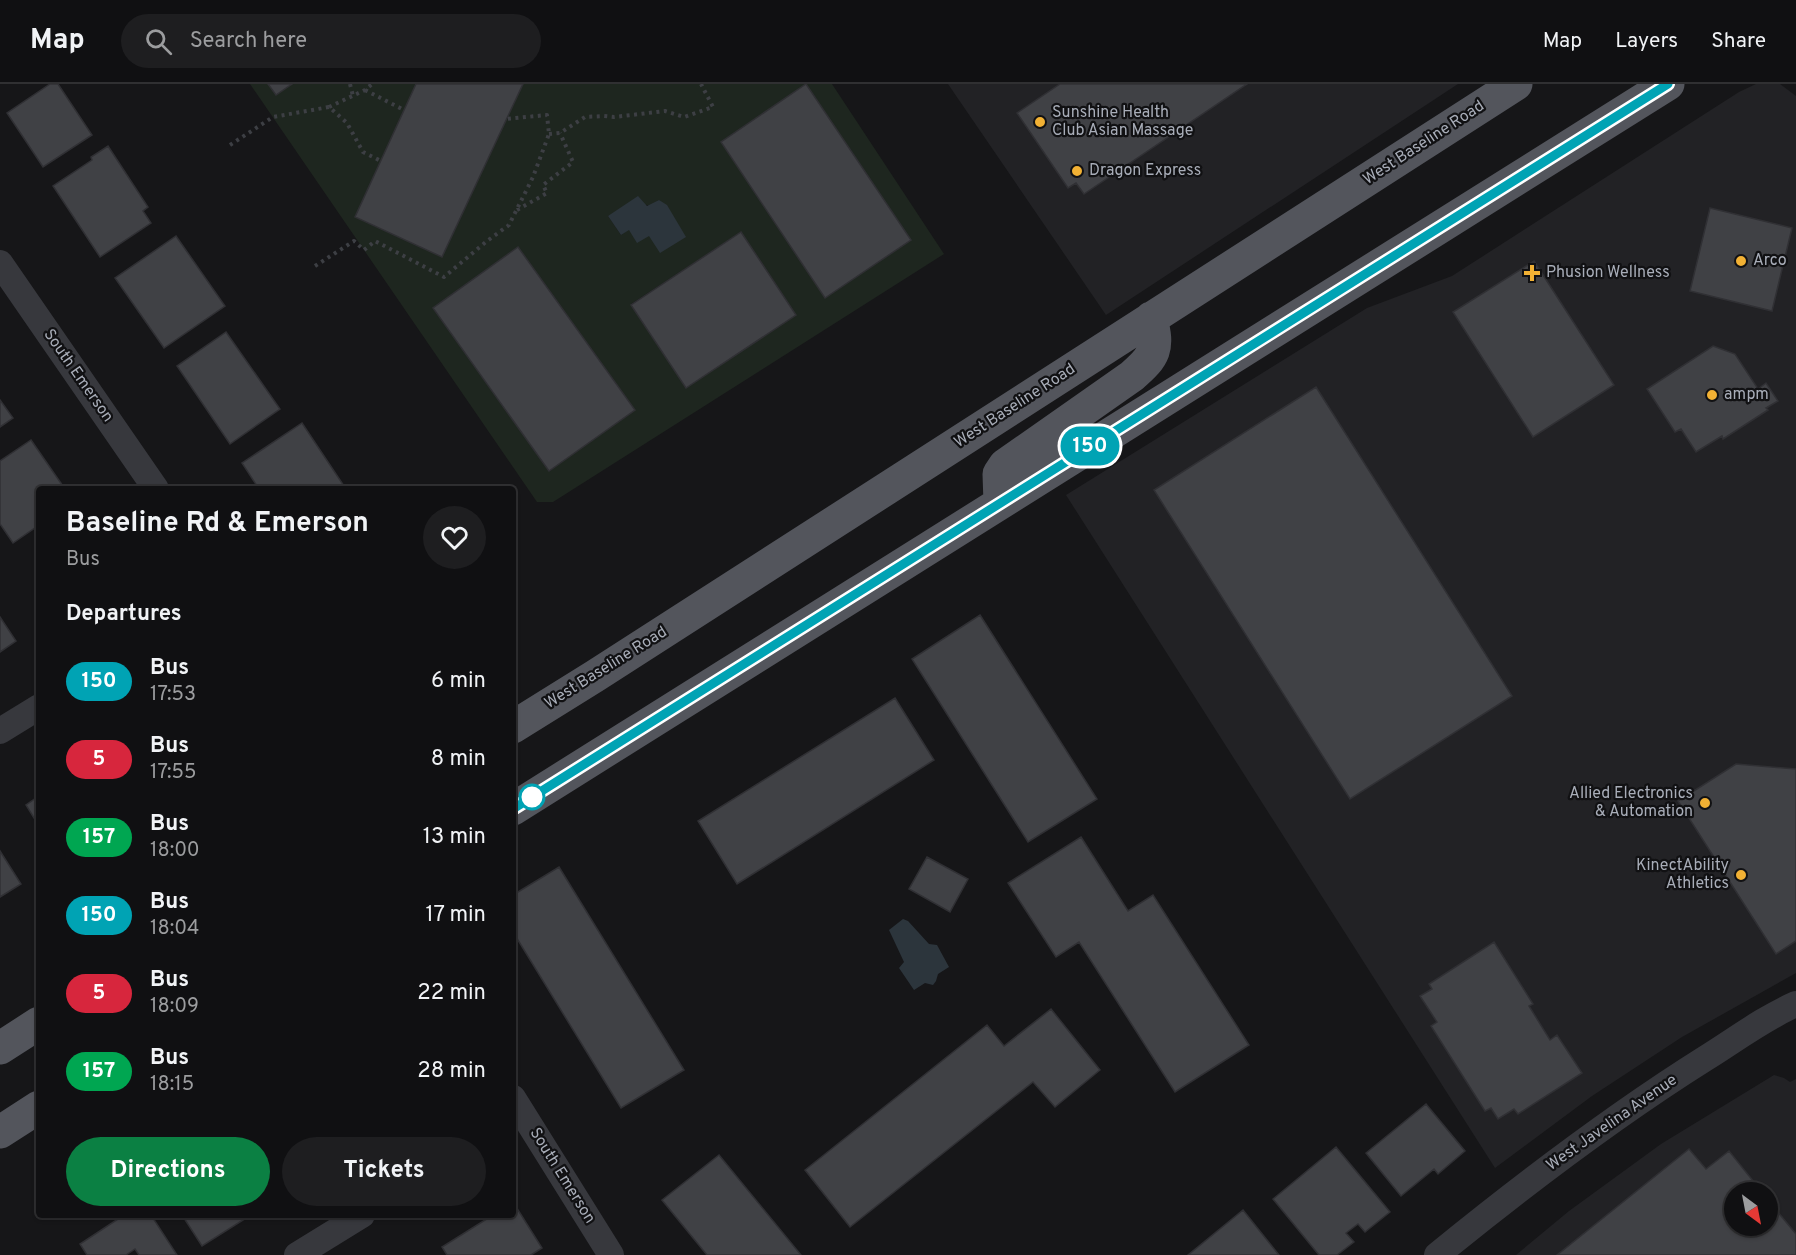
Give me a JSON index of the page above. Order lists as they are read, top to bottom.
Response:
{
  "streets": {
    "main road": ["West Baseline Road"],
    "street": ["South Emerson", "West Javelina Avenue"]
  },
  "places": {
    "other": [
      "Sunshine Health Club Asian Massage",
      "Dragon Express",
      "Arco",
      "ampm",
      "Allied Electronics & Automation",
      "KinectAbility Athletics"
    ],
    "health": ["Phusion Wellness"]
  },
  "lines": ["bus line 150"],
  "north": "bottom right",
  "page": {
    "header": "Map",
    "search": "Search here",
    "nav": ["Map", "Layers", "Share"],
    "on_map": "150",
    "heading": [
      ["Baseline Rd & Emerson", "Bus"],
      "Departures"
    ],
    "list": [
      {
        "mark": "150",
        "name": "Bus",
        "note": "17:53",
        "value": "6 min"
      },
      {
        "mark": "5",
        "name": "Bus",
        "note": "17:55",
        "value": "8 min"
      },
      {
        "mark": "157",
        "name": "Bus",
        "note": "18:00",
        "value": "13 min"
      },
      {
        "mark": "150",
        "name": "Bus",
        "note": "18:04",
        "value": "17 min"
      },
      {
        "mark": "5",
        "name": "Bus",
        "note": "18:09",
        "value": "22 min"
      },
      {
        "mark": "157",
        "name": "Bus",
        "note": "18:15",
        "value": "28 min"
      }
    ],
    "buttons": ["Directions", "Tickets"]
  }
}
